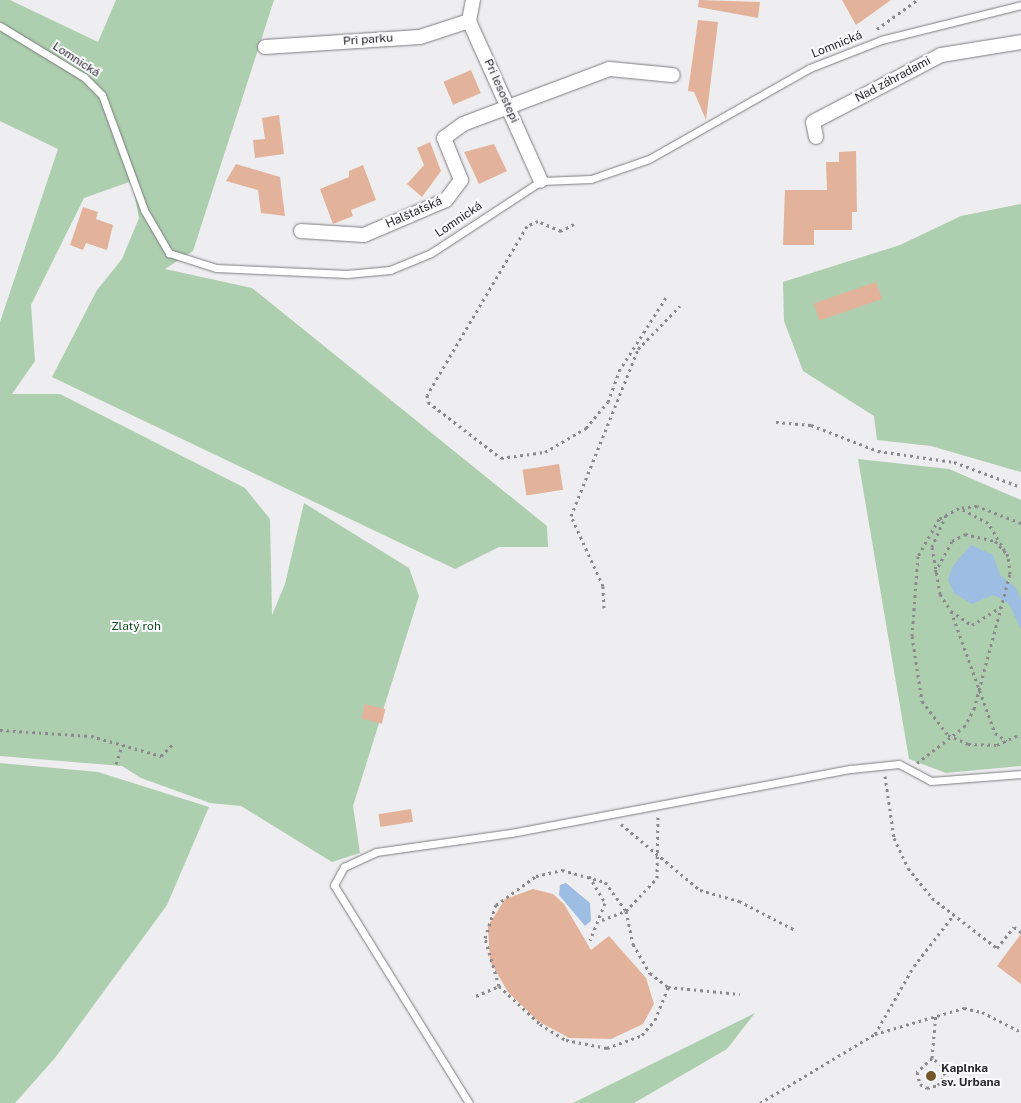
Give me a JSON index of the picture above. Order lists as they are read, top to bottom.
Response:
{
  "streets": {
    "street": [
      "Pri parku",
      "Nad záhradami",
      "Pri lesostepi",
      "Halštatská"
    ],
    "lane": ["Lomnická"]
  },
  "crossings": [
    ["Pri parku", "Pri lesostepi"],
    ["Lomnická", "Pri lesostepi"],
    ["Pri lesostepi", "Halštatská"]
  ],
  "parks": ["Zlatý roh"],
  "places": ["Kaplnka sv. Urbana"]
}
